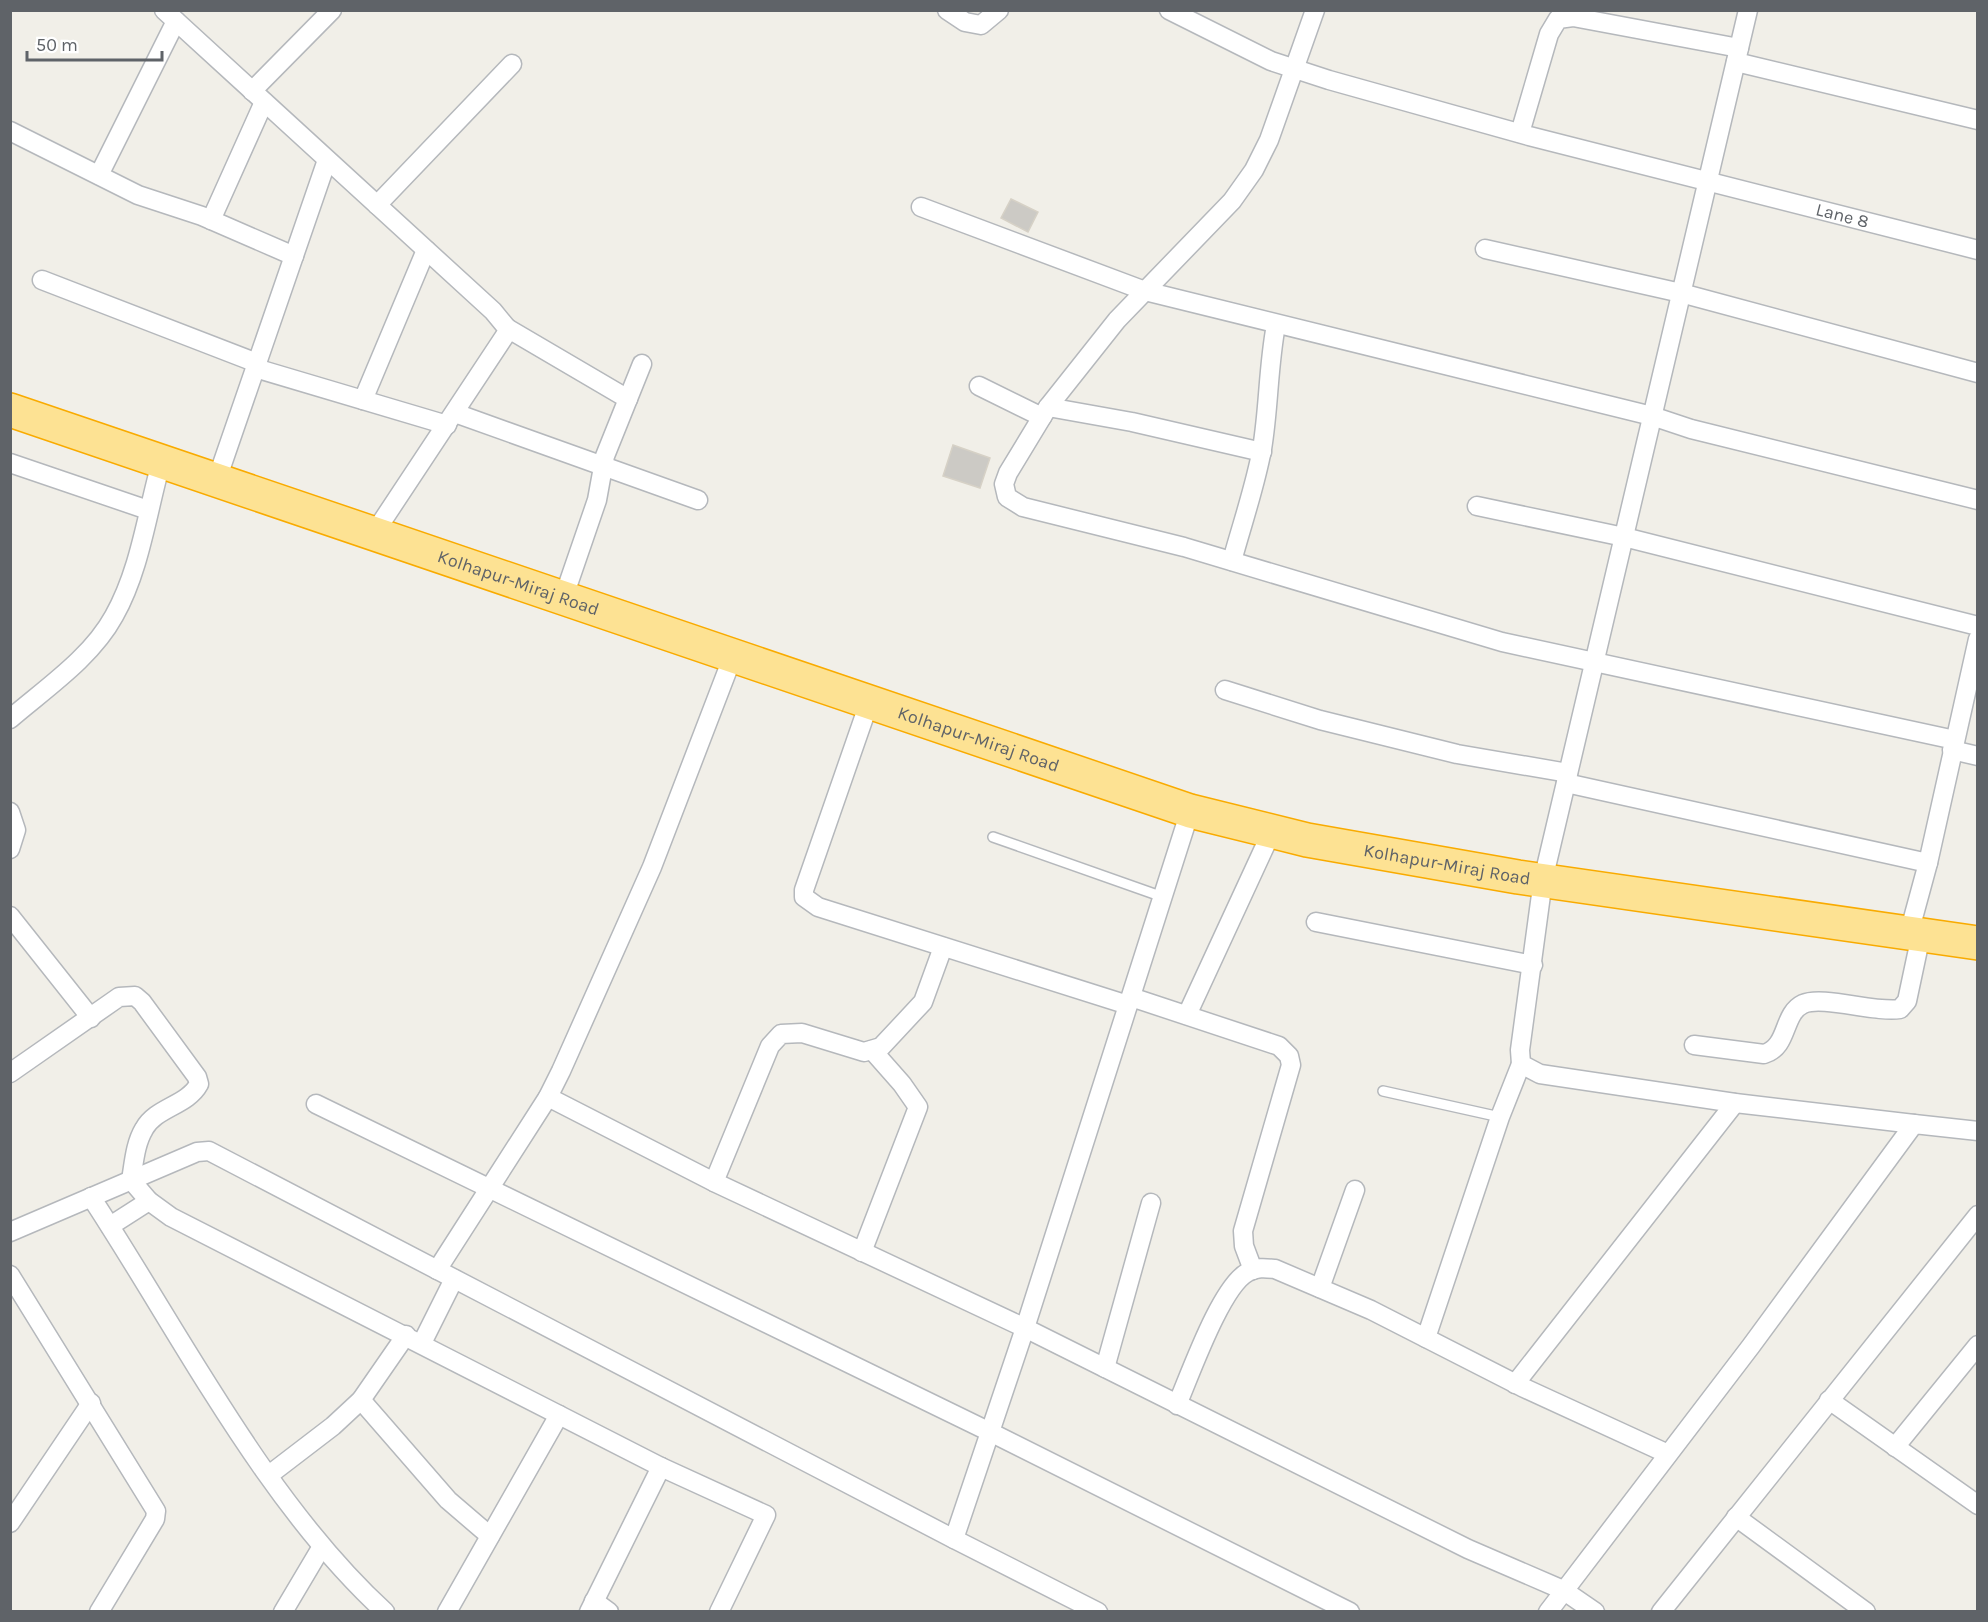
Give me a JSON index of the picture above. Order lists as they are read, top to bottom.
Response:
{
  "streets": {
    "highway": ["Kolhapur-Miraj Road"],
    "street": ["Lane 8"]
  },
  "scale_bar": "50 m"
}
